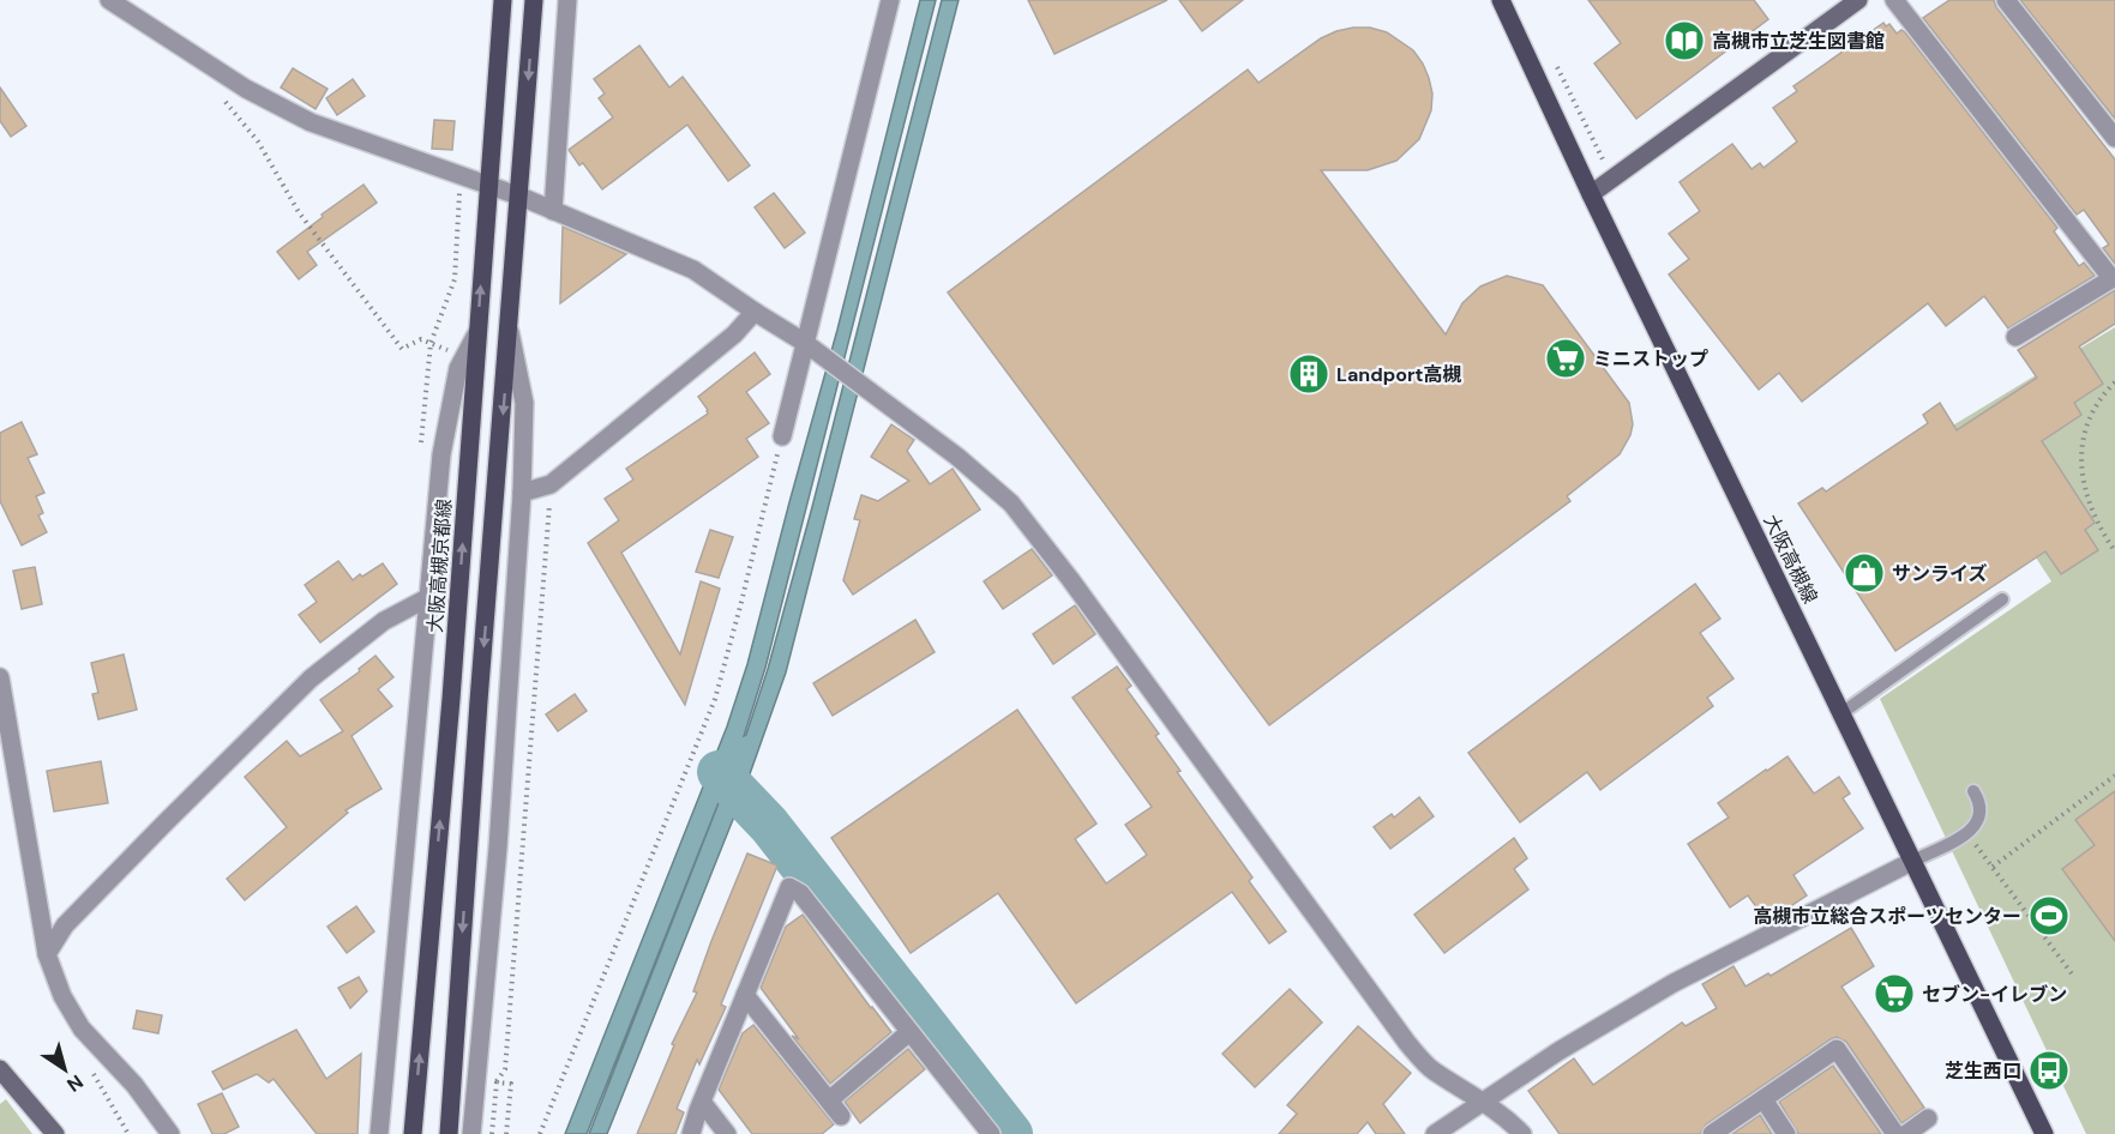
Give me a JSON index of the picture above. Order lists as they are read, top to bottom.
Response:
{
  "streets": {
    "main road": ["大阪高槻線", "大阪高槻京都線"]
  },
  "places": {
    "library": ["高槻市立芝生図書館"],
    "supermarket": ["ミニストップ", "セブン-イレブン"],
    "building": ["Landport高槻"],
    "shop": ["サンライズ"],
    "sports": ["高槻市立総合スポーツセンター"],
    "bus stop": ["芝生西口"]
  },
  "north": "bottom right"
}
